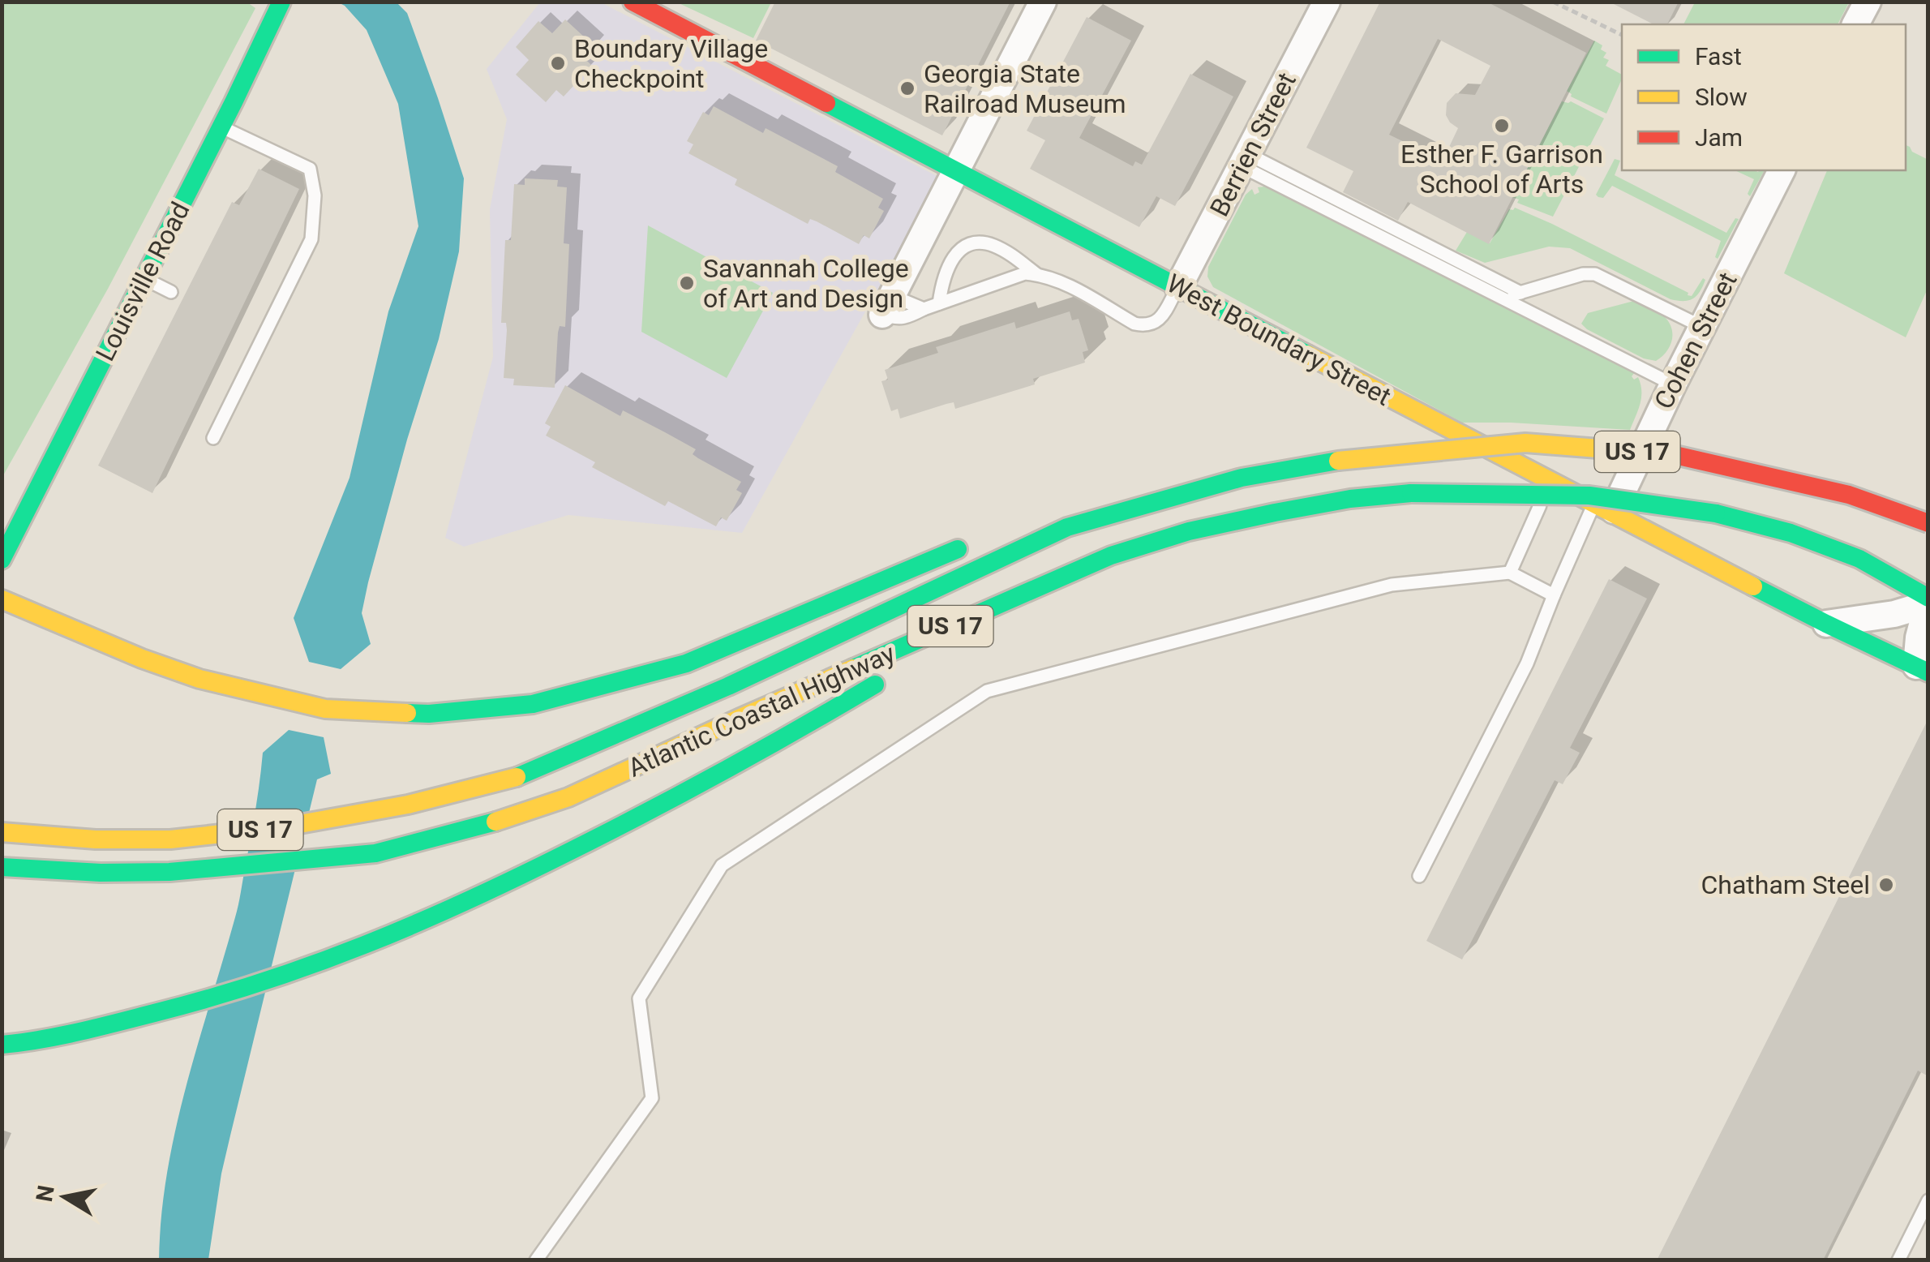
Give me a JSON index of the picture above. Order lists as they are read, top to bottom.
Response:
{
  "streets": {
    "main road": [
      "Louisville Road",
      "West Boundary Street",
      "US 17",
      "Atlantic Coastal Highway"
    ],
    "street": ["Berrien Street", "Cohen Street"]
  },
  "crossings": [
    ["Berrien Street", "West Boundary Street"],
    ["West Boundary Street", "Cohen Street"]
  ],
  "places": [
    "Boundary Village Checkpoint",
    "Georgia State Railroad Museum",
    "Esther F. Garrison School of Arts",
    "Savannah College of Art and Design",
    "Chatham Steel"
  ],
  "legend": ["Fast", "Slow", "Jam"],
  "north": "left"
}
